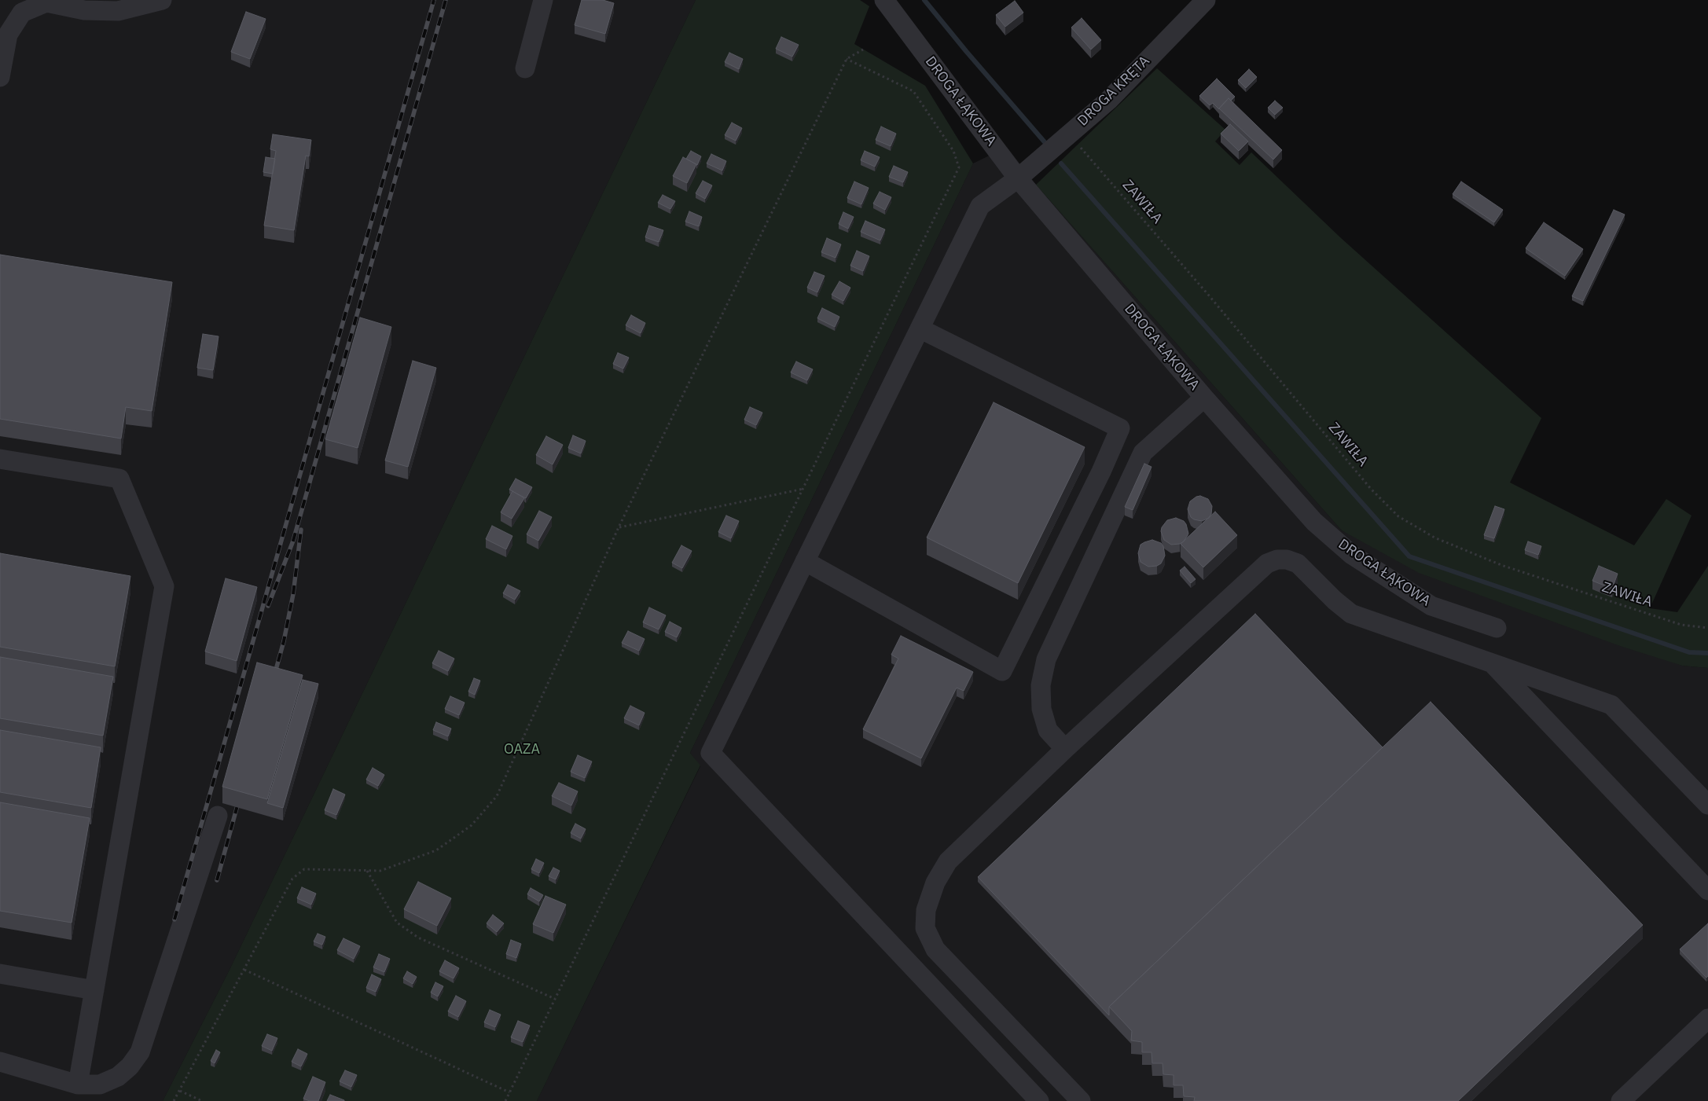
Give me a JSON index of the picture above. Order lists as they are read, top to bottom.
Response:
{
  "streets": {
    "street": ["DROGA KRĘTA", "DROGA ŁĄKOWA"],
    "path": ["ZAWIŁA"]
  },
  "crossings": [
    ["DROGA KRĘTA", "DROGA ŁĄKOWA"],
    ["DROGA KRĘTA", "ZAWIŁA"]
  ],
  "parks": ["OAZA"]
}
